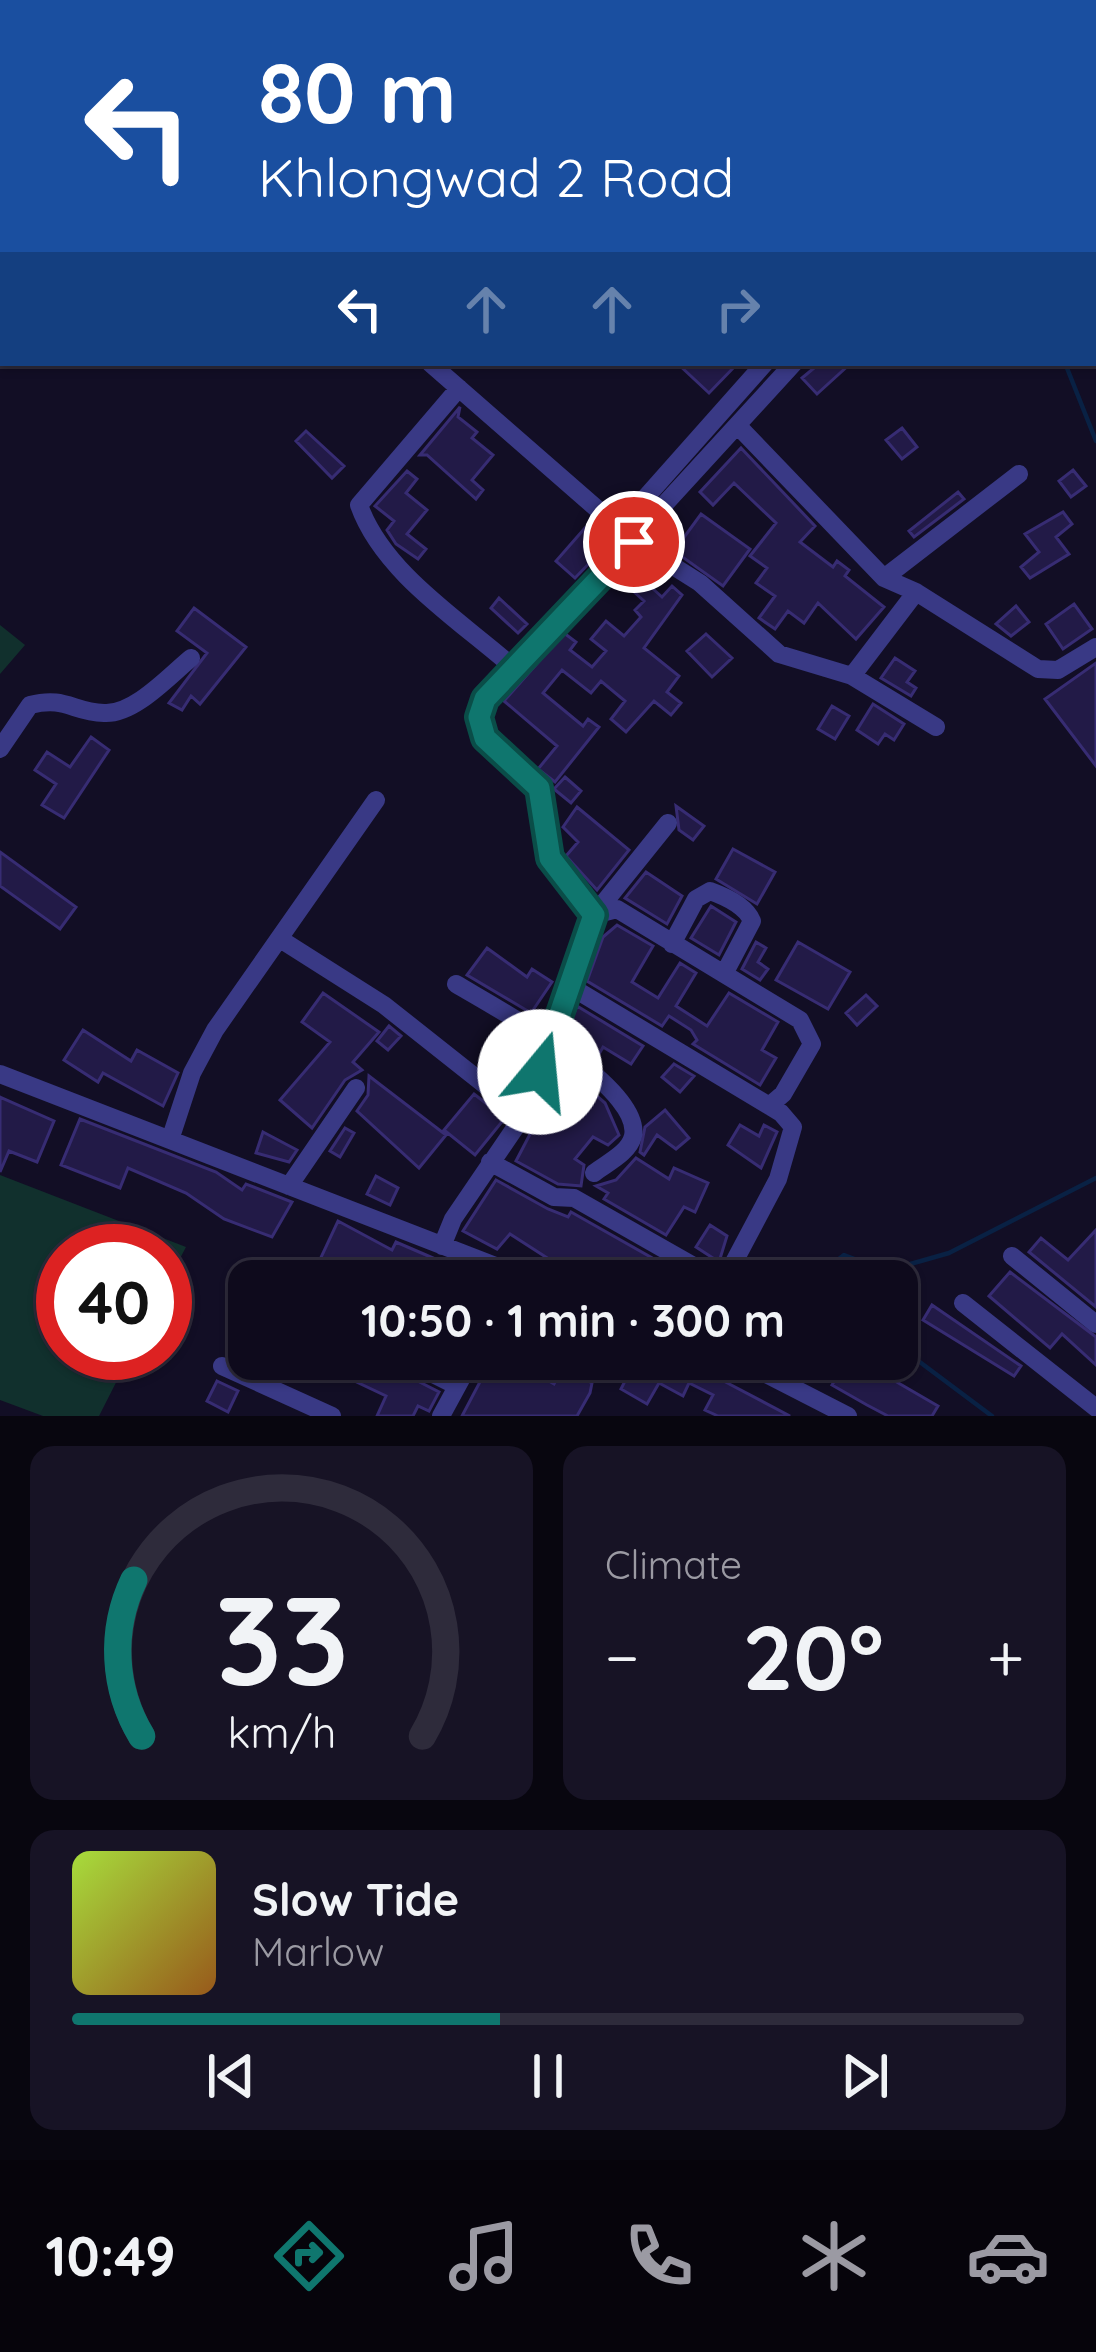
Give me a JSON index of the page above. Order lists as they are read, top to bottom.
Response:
{
  "page": {
    "turn": ["80 m", "Khlongwad 2 Road"],
    "limit": "40",
    "trip": "10:50 · 1 min · 300 m",
    "tile": "Climate",
    "heat": ["−", "20°", "+"],
    "song": ["Slow Tide", "Marlow"],
    "tabs": "10:49",
    "gauge": ["33", "km/h"]
  }
}
